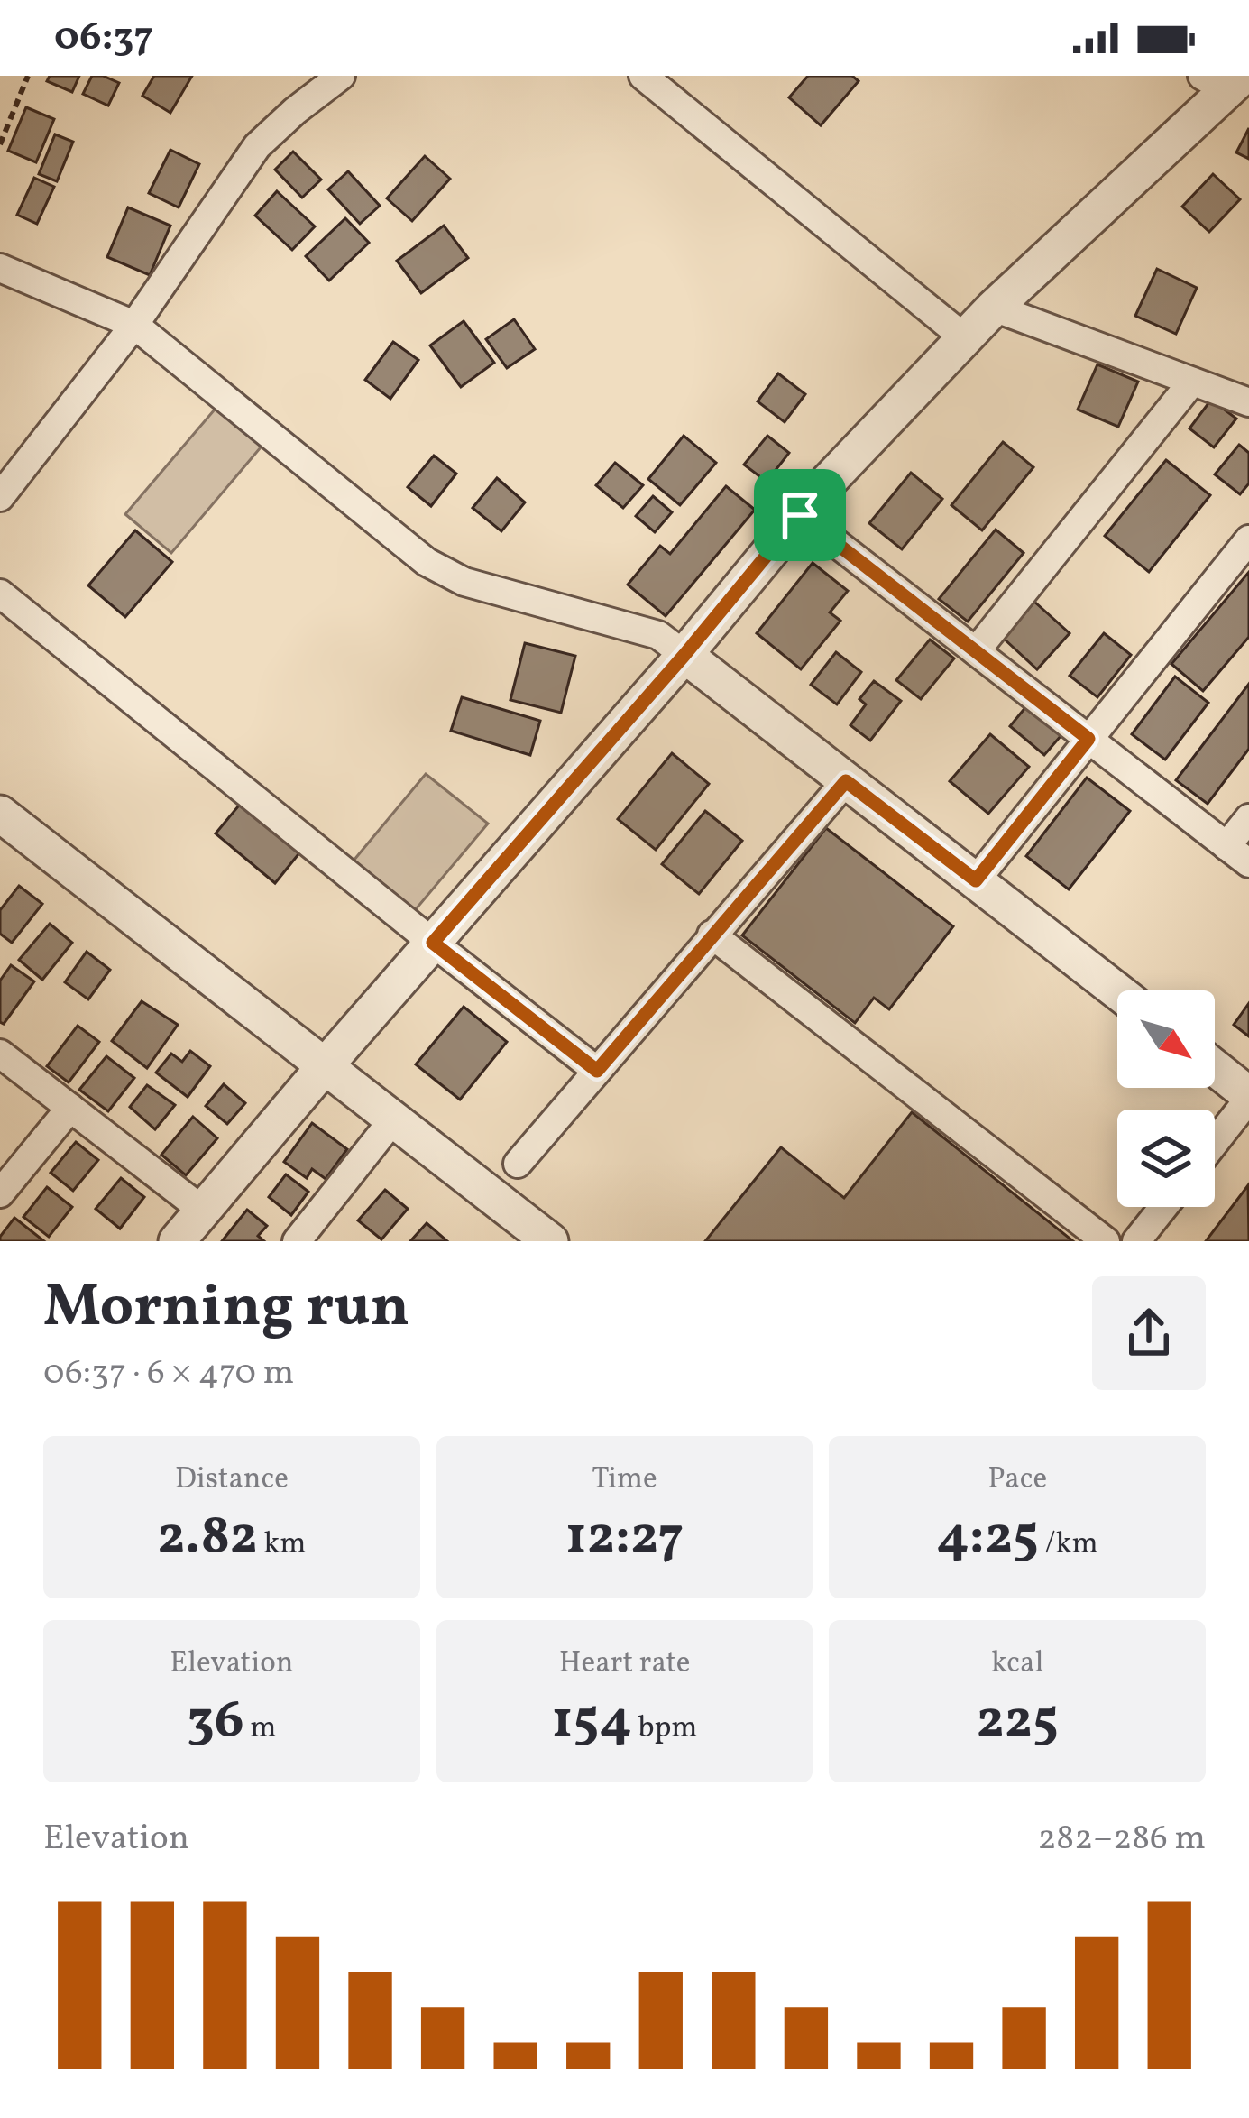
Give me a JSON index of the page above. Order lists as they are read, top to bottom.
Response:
{
  "north": "bottom right",
  "page": {
    "status": "06:37",
    "heading": ["Morning run", "06:37 · 6 × 470 m"],
    "stats": [
      ["Distance", "2.82 km"],
      ["Time", "12:27"],
      ["Pace", "4:25 /km"],
      ["Elevation", "36 m"],
      ["Heart rate", "154 bpm"],
      ["kcal", "225"]
    ],
    "chart": ["Elevation", "282–286 m"]
  }
}
